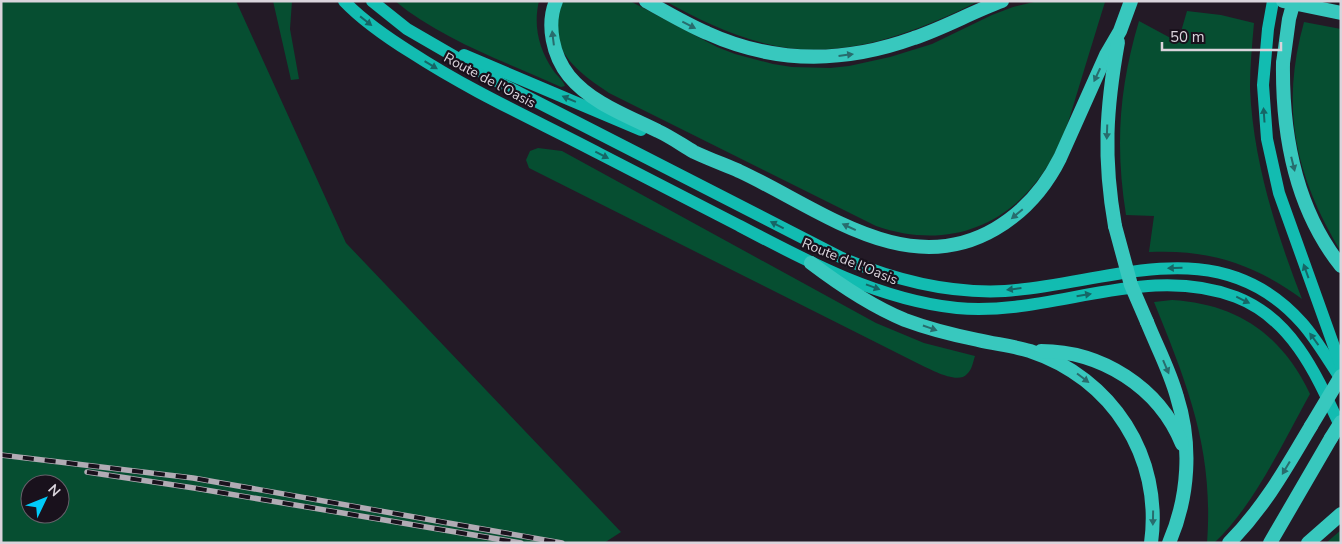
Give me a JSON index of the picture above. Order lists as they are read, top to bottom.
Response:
{
  "streets": {
    "main road": ["Route de l'Oasis"]
  },
  "scale_bar": "50 m",
  "north": "top right"
}
